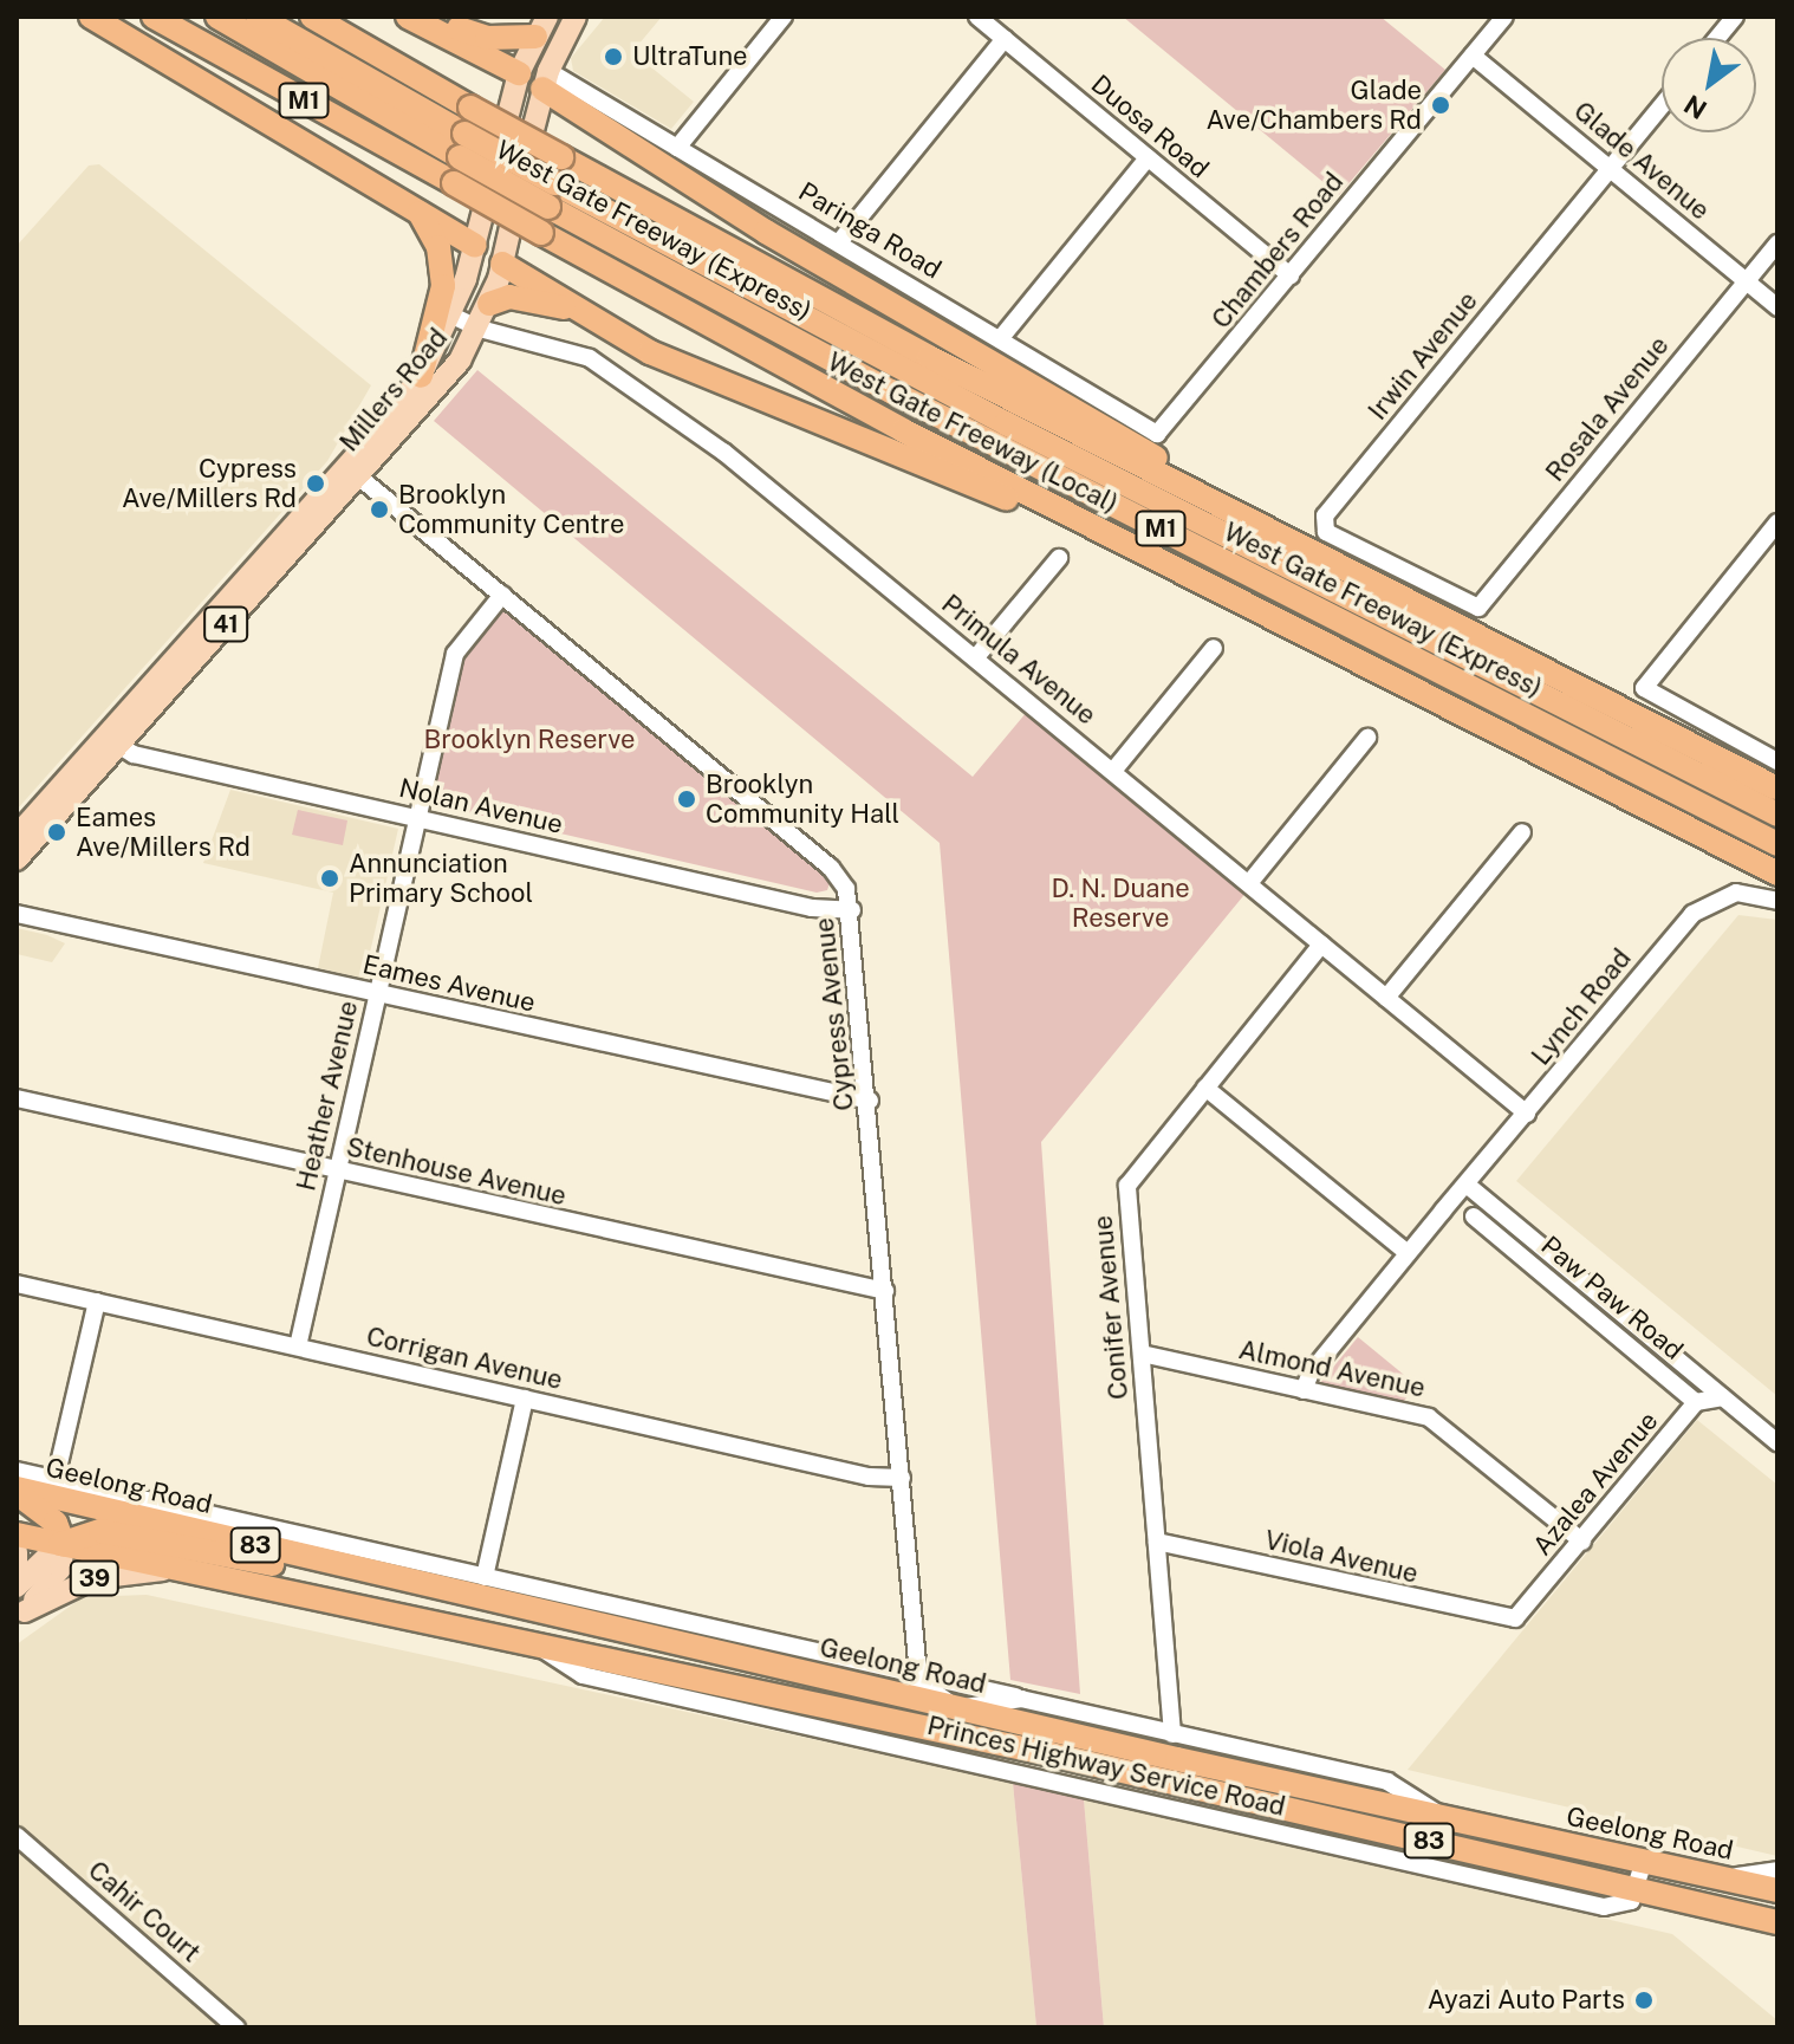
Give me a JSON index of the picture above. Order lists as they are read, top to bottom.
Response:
{
  "streets": {
    "highway": [
      "M1",
      "West Gate Freeway (Express)",
      "West Gate Freeway (Local)",
      "Geelong Road",
      "83"
    ],
    "main road": ["Millers Road", "41", "39"],
    "street": [
      "Duosa Road",
      "Glade Avenue",
      "Paringa Road",
      "Chambers Road",
      "Irwin Avenue",
      "Rosala Avenue",
      "Primula Avenue",
      "Nolan Avenue",
      "Eames Avenue",
      "Lynch Road",
      "Cypress Avenue",
      "Heather Avenue",
      "Stenhouse Avenue",
      "Paw Paw Road",
      "Conifer Avenue",
      "Corrigan Avenue",
      "Almond Avenue",
      "Azalea Avenue",
      "Viola Avenue",
      "Princes Highway Service Road",
      "Cahir Court"
    ]
  },
  "crossings": [
    ["Duosa Road", "Chambers Road"],
    ["Glade Avenue", "Chambers Road"],
    ["Glade Avenue", "Irwin Avenue"],
    ["Glade Avenue", "Rosala Avenue"],
    ["Paringa Road", "Chambers Road"],
    ["Paringa Road", "Millers Road"],
    ["Irwin Avenue", "Rosala Avenue"],
    ["Millers Road", "Primula Avenue"],
    ["Millers Road", "Nolan Avenue"],
    ["Millers Road", "Cypress Avenue"],
    ["Primula Avenue", "Lynch Road"],
    ["Primula Avenue", "Conifer Avenue"],
    ["Nolan Avenue", "Cypress Avenue"],
    ["Nolan Avenue", "Heather Avenue"],
    ["Eames Avenue", "Cypress Avenue"],
    ["Eames Avenue", "Heather Avenue"],
    ["Lynch Road", "Paw Paw Road"],
    ["Lynch Road", "Almond Avenue"],
    ["Cypress Avenue", "Heather Avenue"],
    ["Cypress Avenue", "Stenhouse Avenue"],
    ["Cypress Avenue", "Corrigan Avenue"],
    ["Cypress Avenue", "Princes Highway Service Road"],
    ["Heather Avenue", "Stenhouse Avenue"],
    ["Heather Avenue", "Corrigan Avenue"],
    ["Paw Paw Road", "Azalea Avenue"],
    ["Conifer Avenue", "Almond Avenue"],
    ["Conifer Avenue", "Viola Avenue"],
    ["Conifer Avenue", "Princes Highway Service Road"],
    ["Almond Avenue", "Azalea Avenue"],
    ["Azalea Avenue", "Viola Avenue"],
    ["Geelong Road", "Princes Highway Service Road"],
    ["83", "39"]
  ],
  "parks": ["Brooklyn Reserve", "D. N. Duane Reserve"],
  "places": [
    "UltraTune",
    "Glade Ave/Chambers Rd",
    "Cypress Ave/Millers Rd",
    "Brooklyn Community Centre",
    "Brooklyn Community Hall",
    "Eames Ave/Millers Rd",
    "Annunciation Primary School",
    "Ayazi Auto Parts"
  ],
  "north": "bottom left"
}
